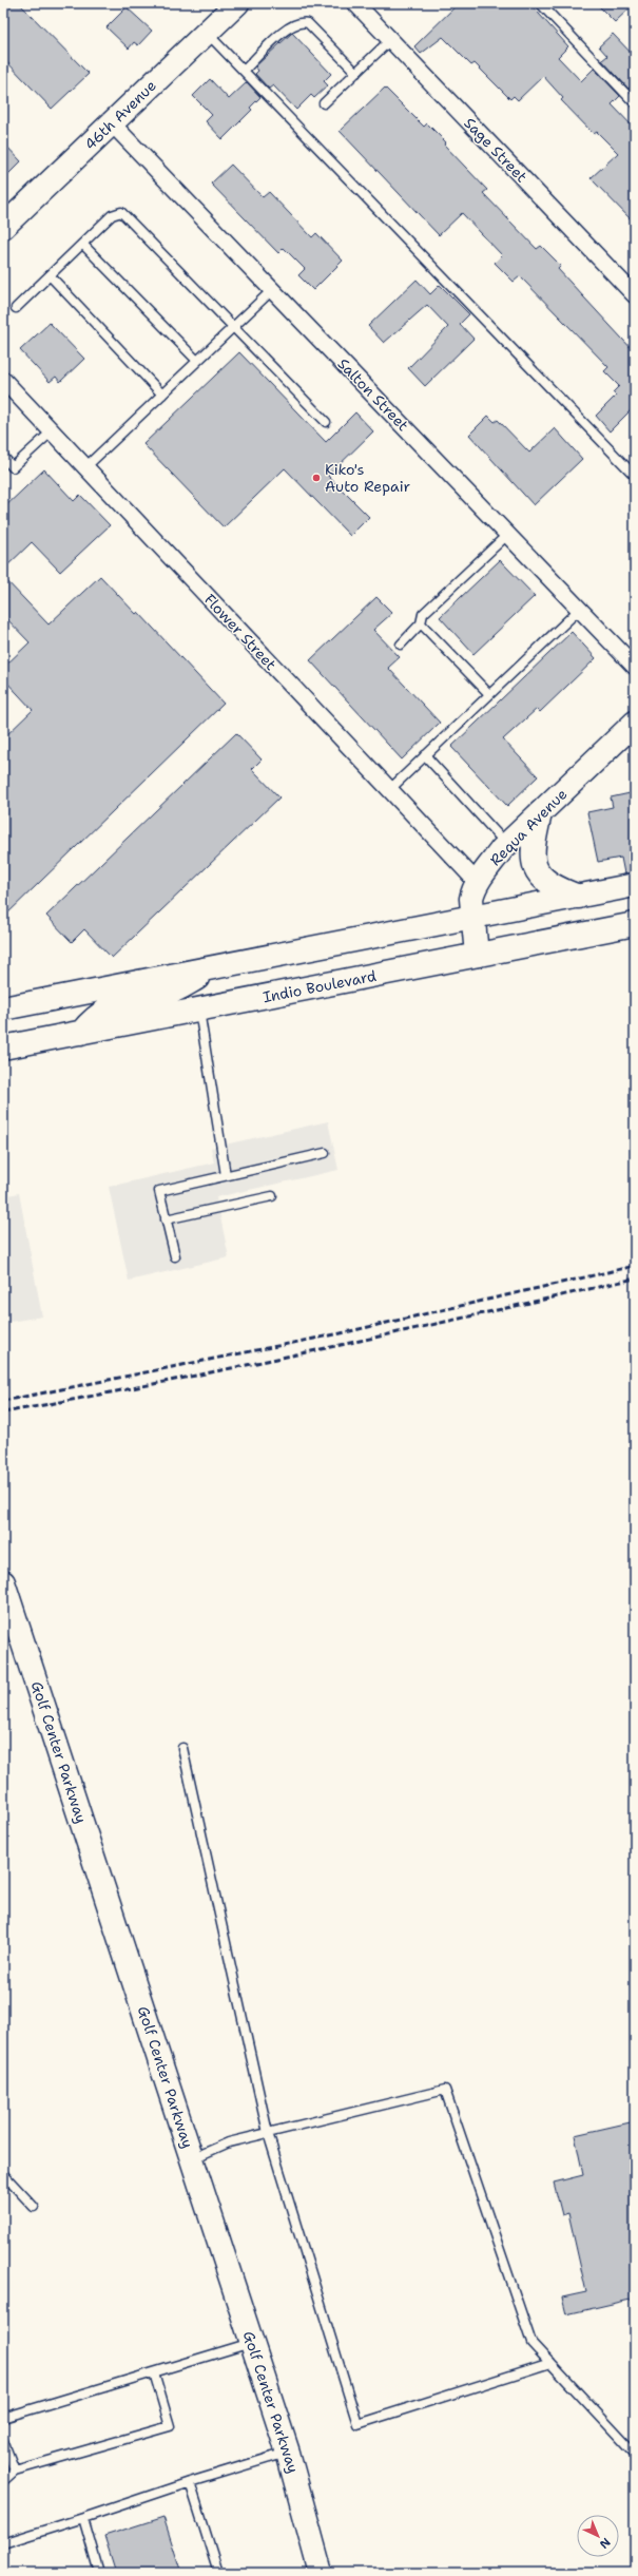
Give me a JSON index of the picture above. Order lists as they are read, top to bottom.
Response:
{
  "streets": {
    "main road": [
      "46th Avenue",
      "Requa Avenue",
      "Indio Boulevard",
      "Golf Center Parkway"
    ],
    "street": ["Sage Street", "Salton Street", "Flower Street"]
  },
  "crossings": [
    ["46th Avenue", "Salton Street"],
    ["Flower Street", "Requa Avenue"],
    ["Requa Avenue", "Indio Boulevard"]
  ],
  "places": ["Kiko's Auto Repair"],
  "north": "bottom right"
}
